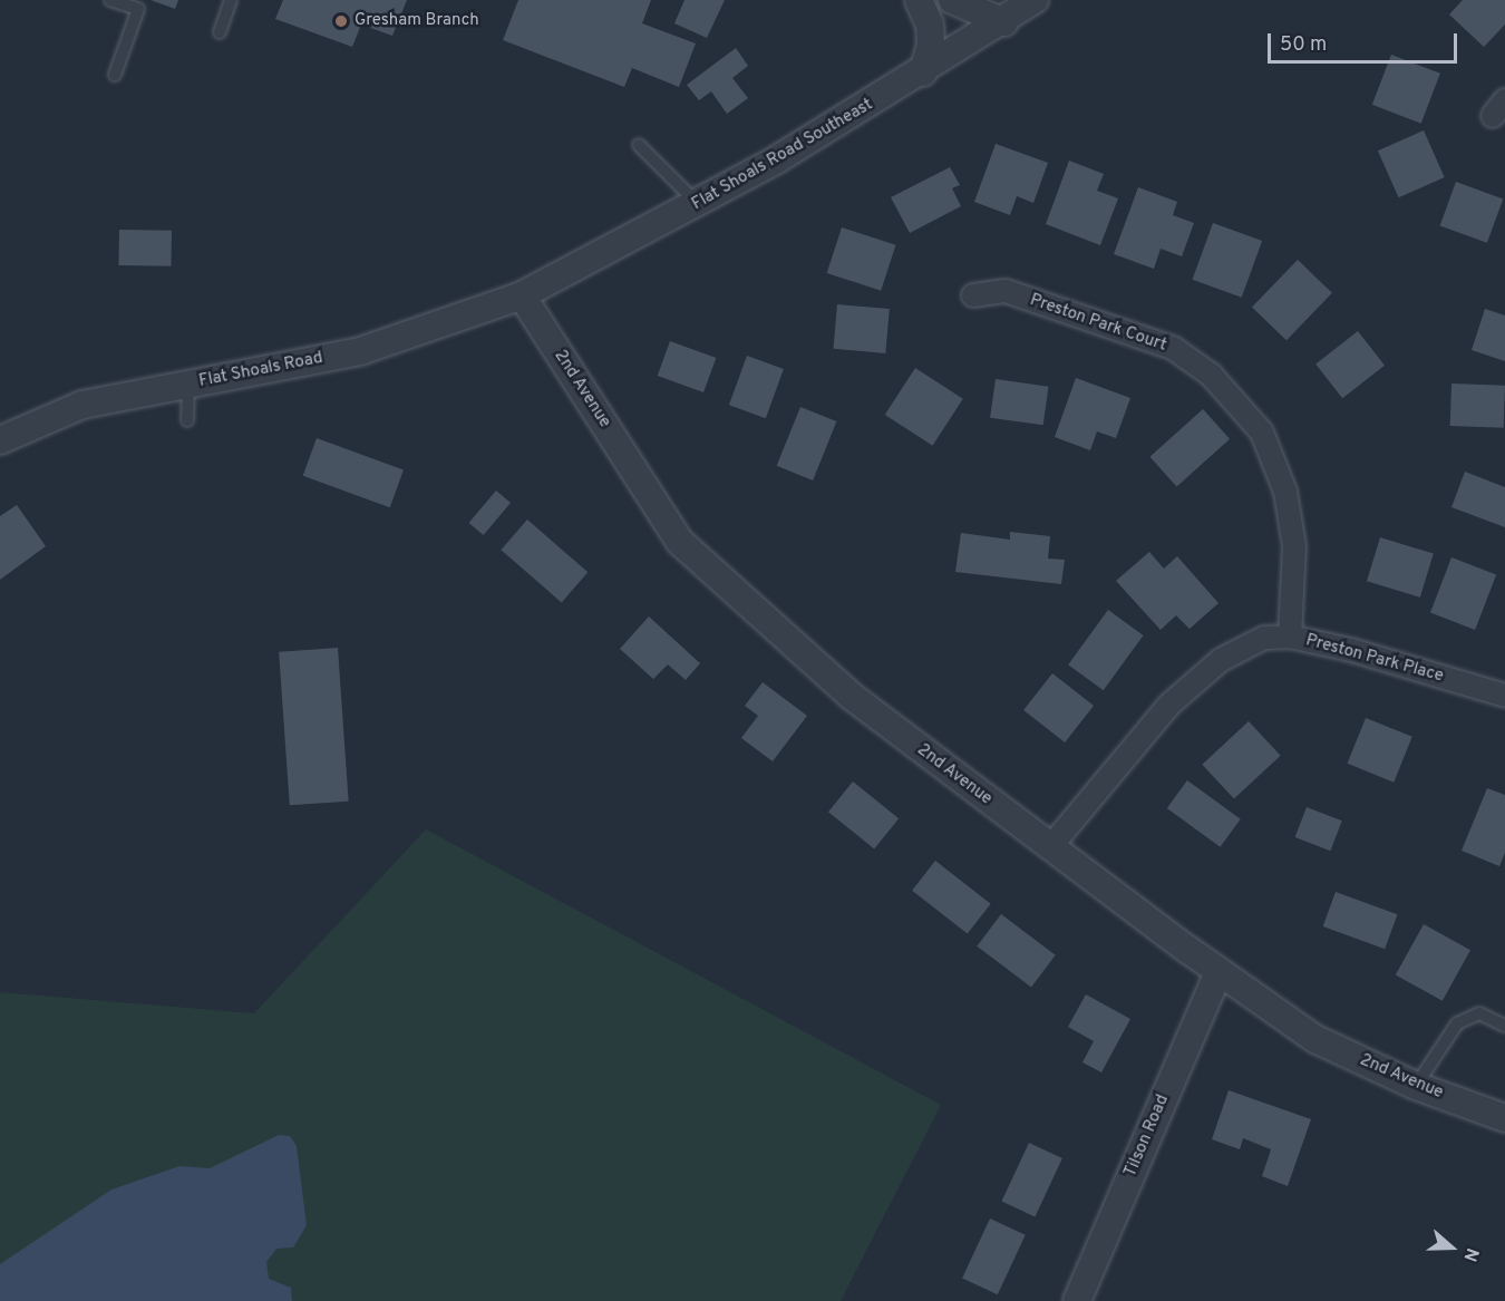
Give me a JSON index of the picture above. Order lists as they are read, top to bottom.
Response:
{
  "streets": {
    "street": [
      "Flat Shoals Road Southeast",
      "Preston Park Court",
      "Flat Shoals Road",
      "2nd Avenue",
      "Preston Park Place",
      "Tilson Road"
    ]
  },
  "crossings": [
    ["Flat Shoals Road Southeast", "Flat Shoals Road"],
    ["Flat Shoals Road Southeast", "2nd Avenue"],
    ["Preston Park Court", "Preston Park Place"],
    ["Flat Shoals Road", "2nd Avenue"],
    ["2nd Avenue", "Preston Park Place"],
    ["2nd Avenue", "Tilson Road"]
  ],
  "places": ["Gresham Branch"],
  "scale_bar": "50 m",
  "north": "right"
}
